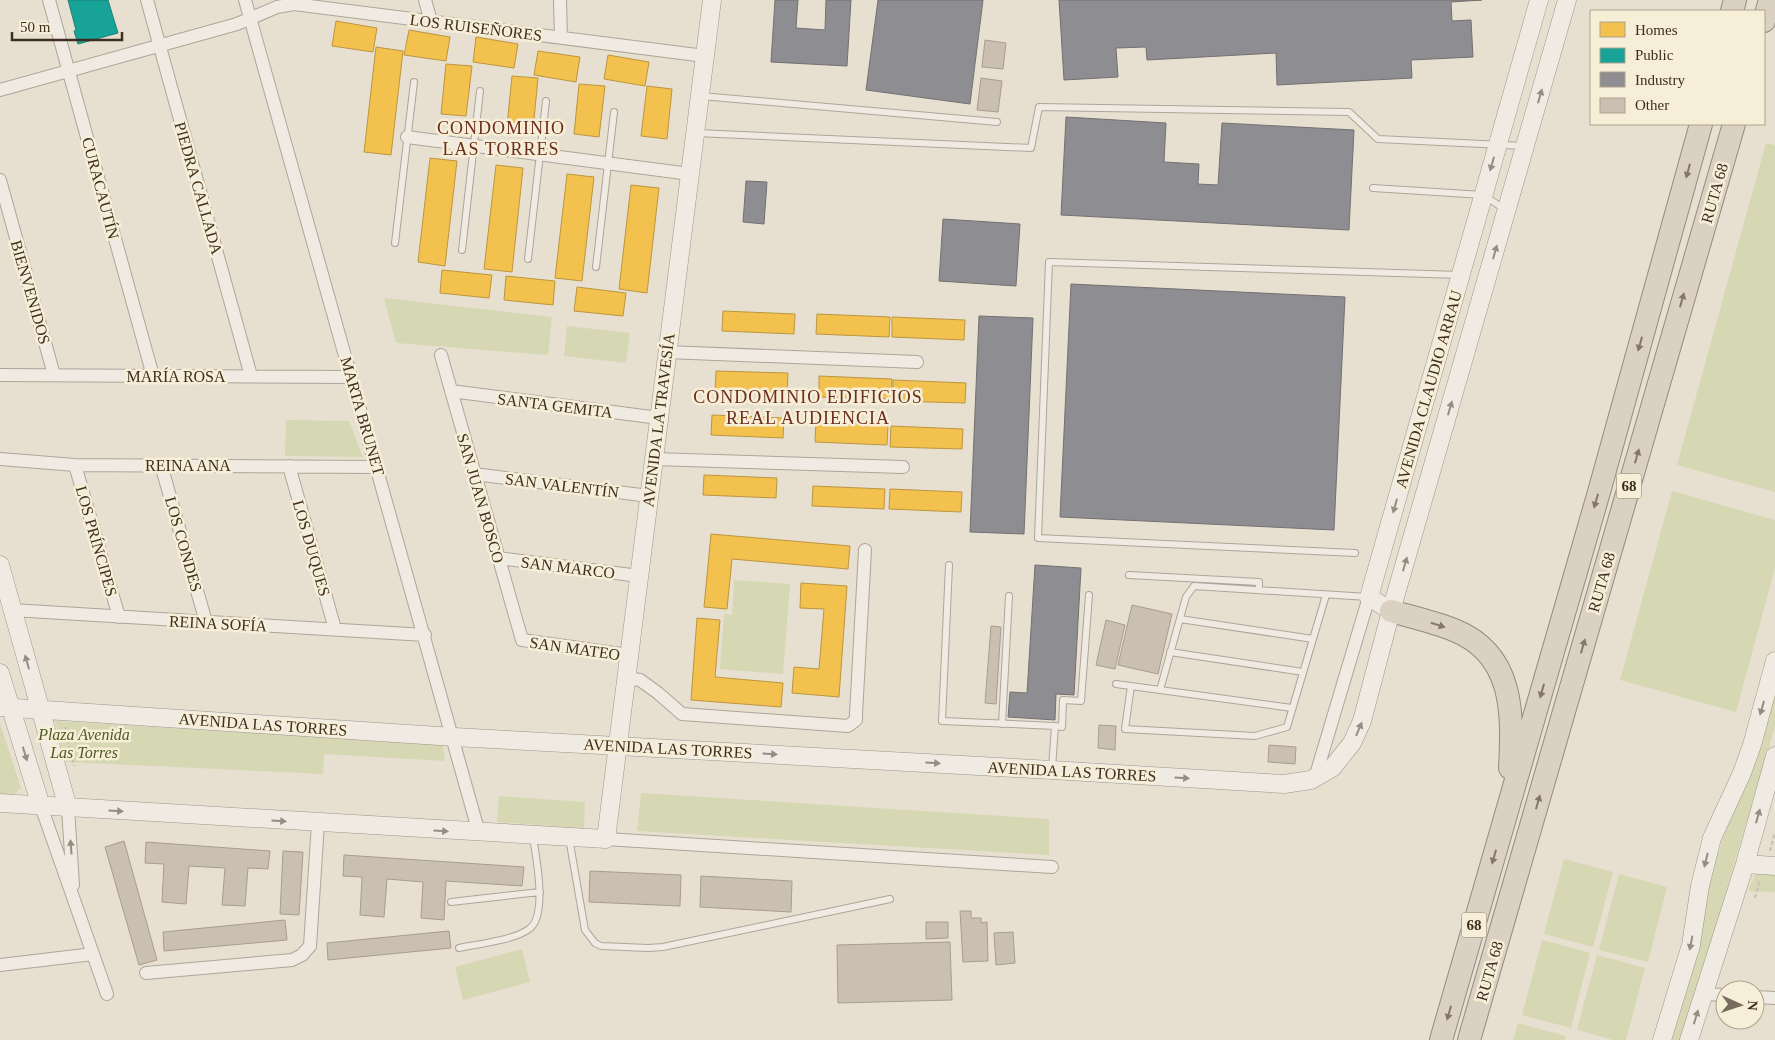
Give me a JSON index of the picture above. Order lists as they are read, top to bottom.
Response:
{
  "streets": {
    "highway": ["RUTA 68", "68"],
    "street": [
      "LOS RUISEÑORES",
      "CURACAUTÍN",
      "PIEDRA CALLADA",
      "BIENVENIDOS",
      "MARÍA ROSA",
      "AVENIDA CLAUDIO ARRAU",
      "SANTA GEMITA",
      "MARTA BRUNET",
      "AVENIDA LA TRAVESÍA",
      "REINA ANA",
      "SAN VALENTÍN",
      "SAN JUAN BOSCO",
      "LOS PRÍNCIPES",
      "LOS CONDES",
      "LOS DUQUES",
      "SAN MARCO",
      "REINA SOFÍA",
      "SAN MATEO",
      "AVENIDA LAS TORRES"
    ]
  },
  "crossings": [
    ["LOS RUISEÑORES", "CURACAUTÍN"],
    ["LOS RUISEÑORES", "PIEDRA CALLADA"],
    ["LOS RUISEÑORES", "MARTA BRUNET"],
    ["LOS RUISEÑORES", "AVENIDA LA TRAVESÍA"],
    ["CURACAUTÍN", "MARÍA ROSA"],
    ["PIEDRA CALLADA", "MARÍA ROSA"],
    ["BIENVENIDOS", "MARÍA ROSA"],
    ["MARÍA ROSA", "MARTA BRUNET"],
    ["AVENIDA CLAUDIO ARRAU", "AVENIDA LAS TORRES"],
    ["SANTA GEMITA", "AVENIDA LA TRAVESÍA"],
    ["SANTA GEMITA", "SAN JUAN BOSCO"],
    ["MARTA BRUNET", "REINA ANA"],
    ["MARTA BRUNET", "REINA SOFÍA"],
    ["MARTA BRUNET", "AVENIDA LAS TORRES"],
    ["AVENIDA LA TRAVESÍA", "SAN VALENTÍN"],
    ["AVENIDA LA TRAVESÍA", "SAN MARCO"],
    ["AVENIDA LA TRAVESÍA", "SAN MATEO"],
    ["AVENIDA LA TRAVESÍA", "AVENIDA LAS TORRES"],
    ["REINA ANA", "LOS PRÍNCIPES"],
    ["REINA ANA", "LOS CONDES"],
    ["REINA ANA", "LOS DUQUES"],
    ["SAN VALENTÍN", "SAN JUAN BOSCO"],
    ["SAN JUAN BOSCO", "SAN MARCO"],
    ["SAN JUAN BOSCO", "SAN MATEO"],
    ["LOS PRÍNCIPES", "REINA SOFÍA"],
    ["LOS CONDES", "REINA SOFÍA"],
    ["LOS DUQUES", "REINA SOFÍA"]
  ],
  "districts": ["CONDOMINIO LAS TORRES", "CONDOMINIO EDIFICIOS REAL AUDIENCIA"],
  "parks": ["Plaza Avenida Las Torres"],
  "legend": [
    "Homes",
    "Public",
    "Industry",
    "Other"
  ],
  "scale_bar": "50 m",
  "north": "right"
}
